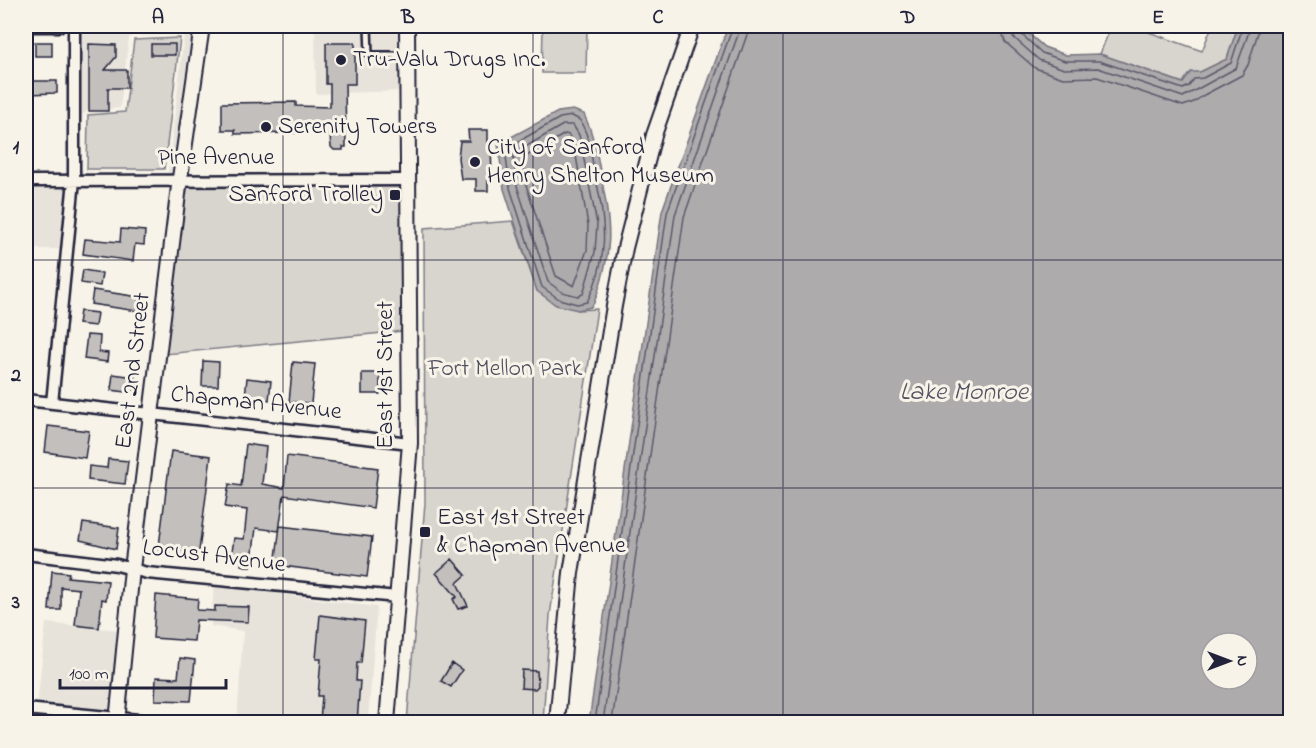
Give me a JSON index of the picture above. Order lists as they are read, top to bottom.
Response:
{
  "streets": {
    "street": [
      "Pine Avenue",
      "East 2nd Street",
      "East 1st Street",
      "Chapman Avenue",
      "Locust Avenue"
    ]
  },
  "crossings": [
    ["Pine Avenue", "East 2nd Street"],
    ["Pine Avenue", "East 1st Street"],
    ["East 2nd Street", "Chapman Avenue"],
    ["East 2nd Street", "Locust Avenue"],
    ["East 1st Street", "Chapman Avenue"],
    ["East 1st Street", "Locust Avenue"]
  ],
  "water": ["Lake Monroe"],
  "parks": ["Fort Mellon Park"],
  "places": {
    "other": ["Tru-Valu Drugs Inc.", "Serenity Towers", "City of Sanford Henry Shelton Museum"],
    "transit": ["Sanford Trolley", "East 1st Street & Chapman Avenue"]
  },
  "scale_bar": "100 m",
  "north": "right",
  "grid": {
    "columns": [
      "A",
      "B",
      "C",
      "D",
      "E"
    ],
    "rows": ["1", "2", "3"]
  }
}
